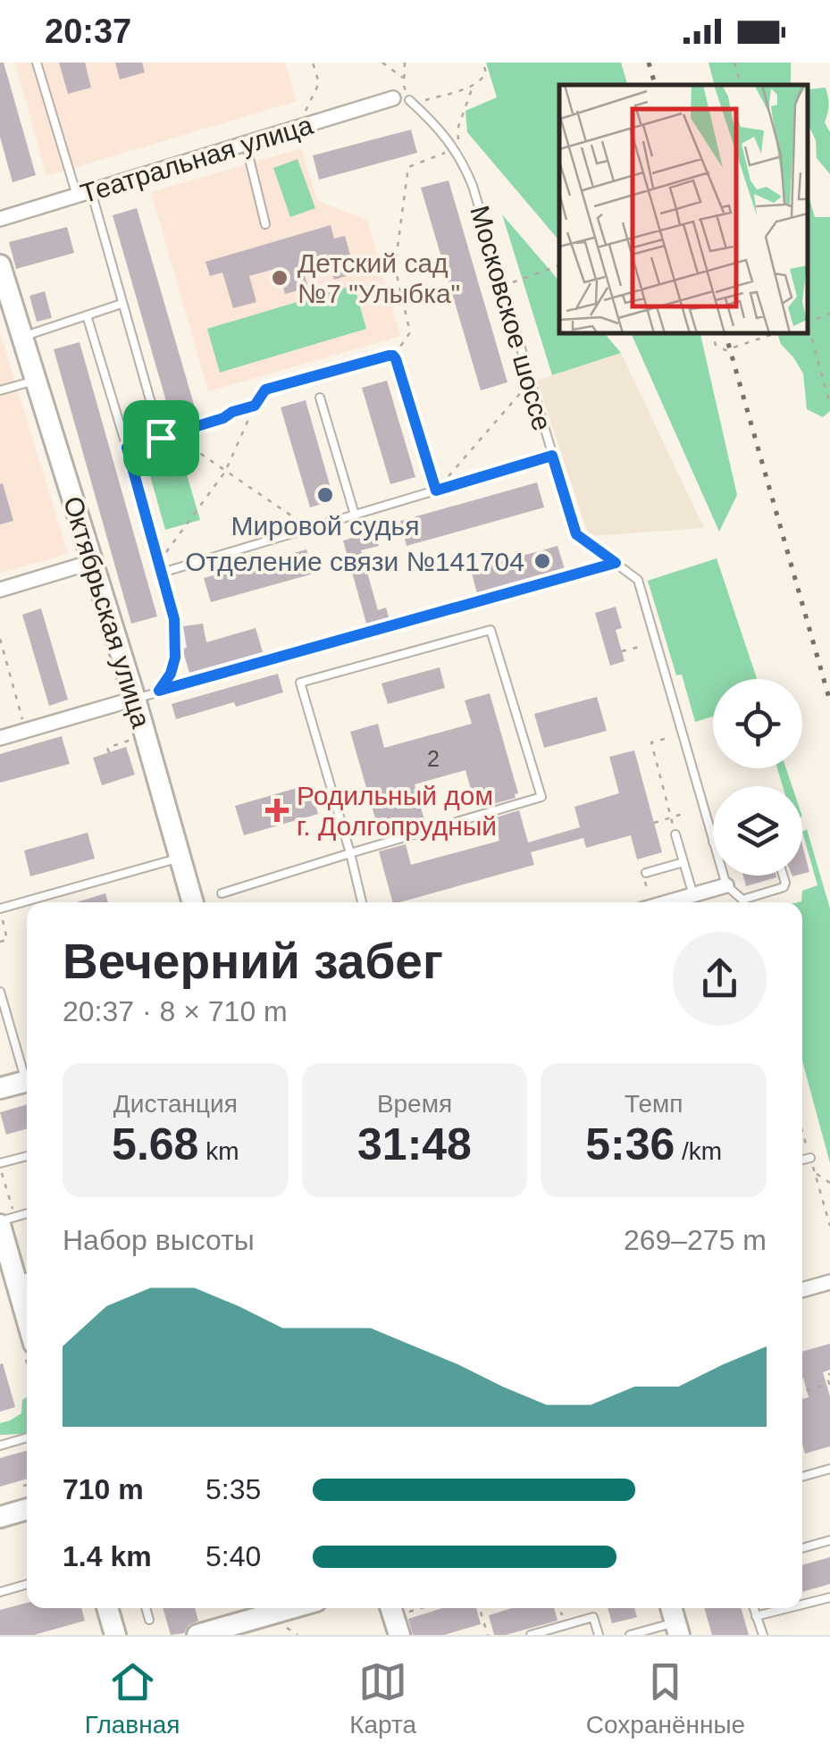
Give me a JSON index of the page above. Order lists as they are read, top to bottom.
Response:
{
  "streets": {
    "street": ["Театральная улица", "Октябрьская улица"],
    "lane": ["Московское шоссе"]
  },
  "places": {
    "other": ["Детский сад №7 \"Улыбка\"", "Мировой судья", "Отделение связи №141704"],
    "health": ["Родильный дом г. Долгопрудный"]
  },
  "house_numbers": ["2"],
  "page": {
    "status": "20:37",
    "heading": ["Вечерний забег", "20:37 · 8 × 710 m"],
    "stats": [
      ["Дистанция", "5.68 km"],
      ["Время", "31:48"],
      ["Темп", "5:36 /km"]
    ],
    "chart": ["Набор высоты", "269–275 m"],
    "list": [
      {
        "name": "710 m",
        "note": "5:35"
      },
      {
        "name": "1.4 km",
        "note": "5:40"
      }
    ],
    "tabs": ["Главная", "Карта", "Сохранённые"]
  }
}
